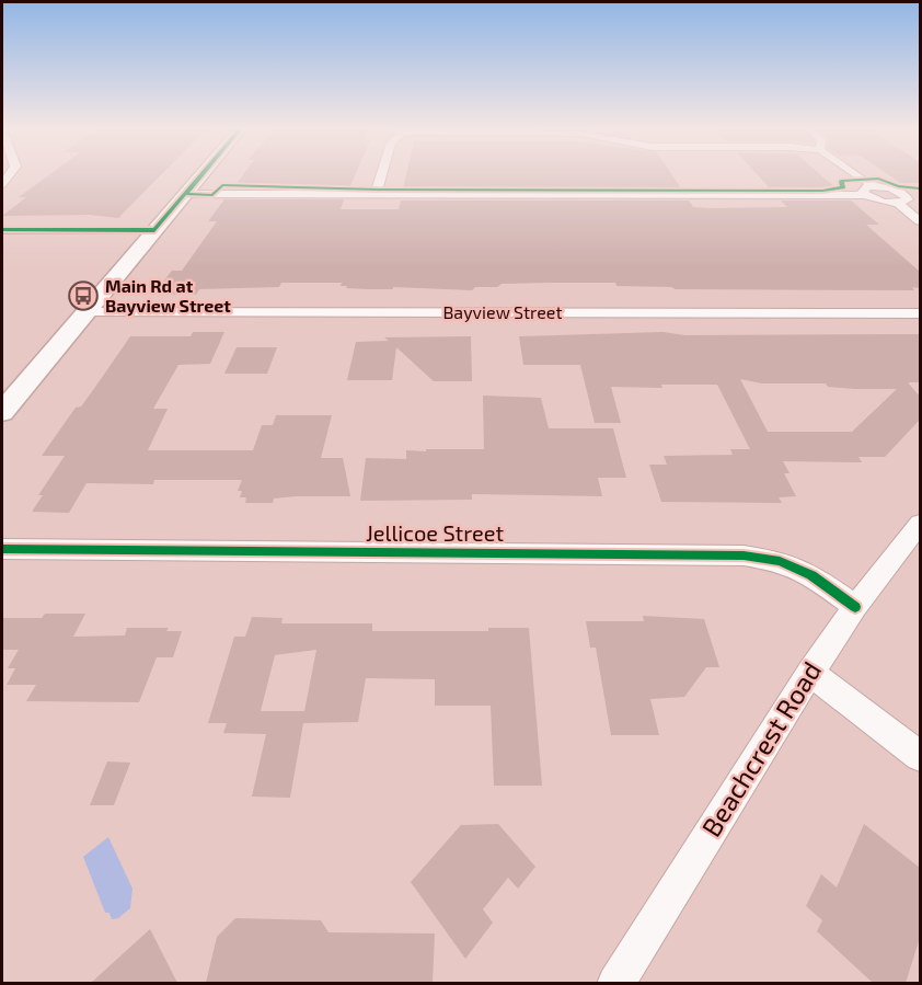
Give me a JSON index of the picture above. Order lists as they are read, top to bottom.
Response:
{
  "streets": {
    "street": ["Bayview Street", "Jellicoe Street", "Beachcrest Road"]
  },
  "crossings": [
    ["Jellicoe Street", "Beachcrest Road"]
  ],
  "places": {
    "bus stop": ["Main Rd at Bayview Street"]
  }
}
